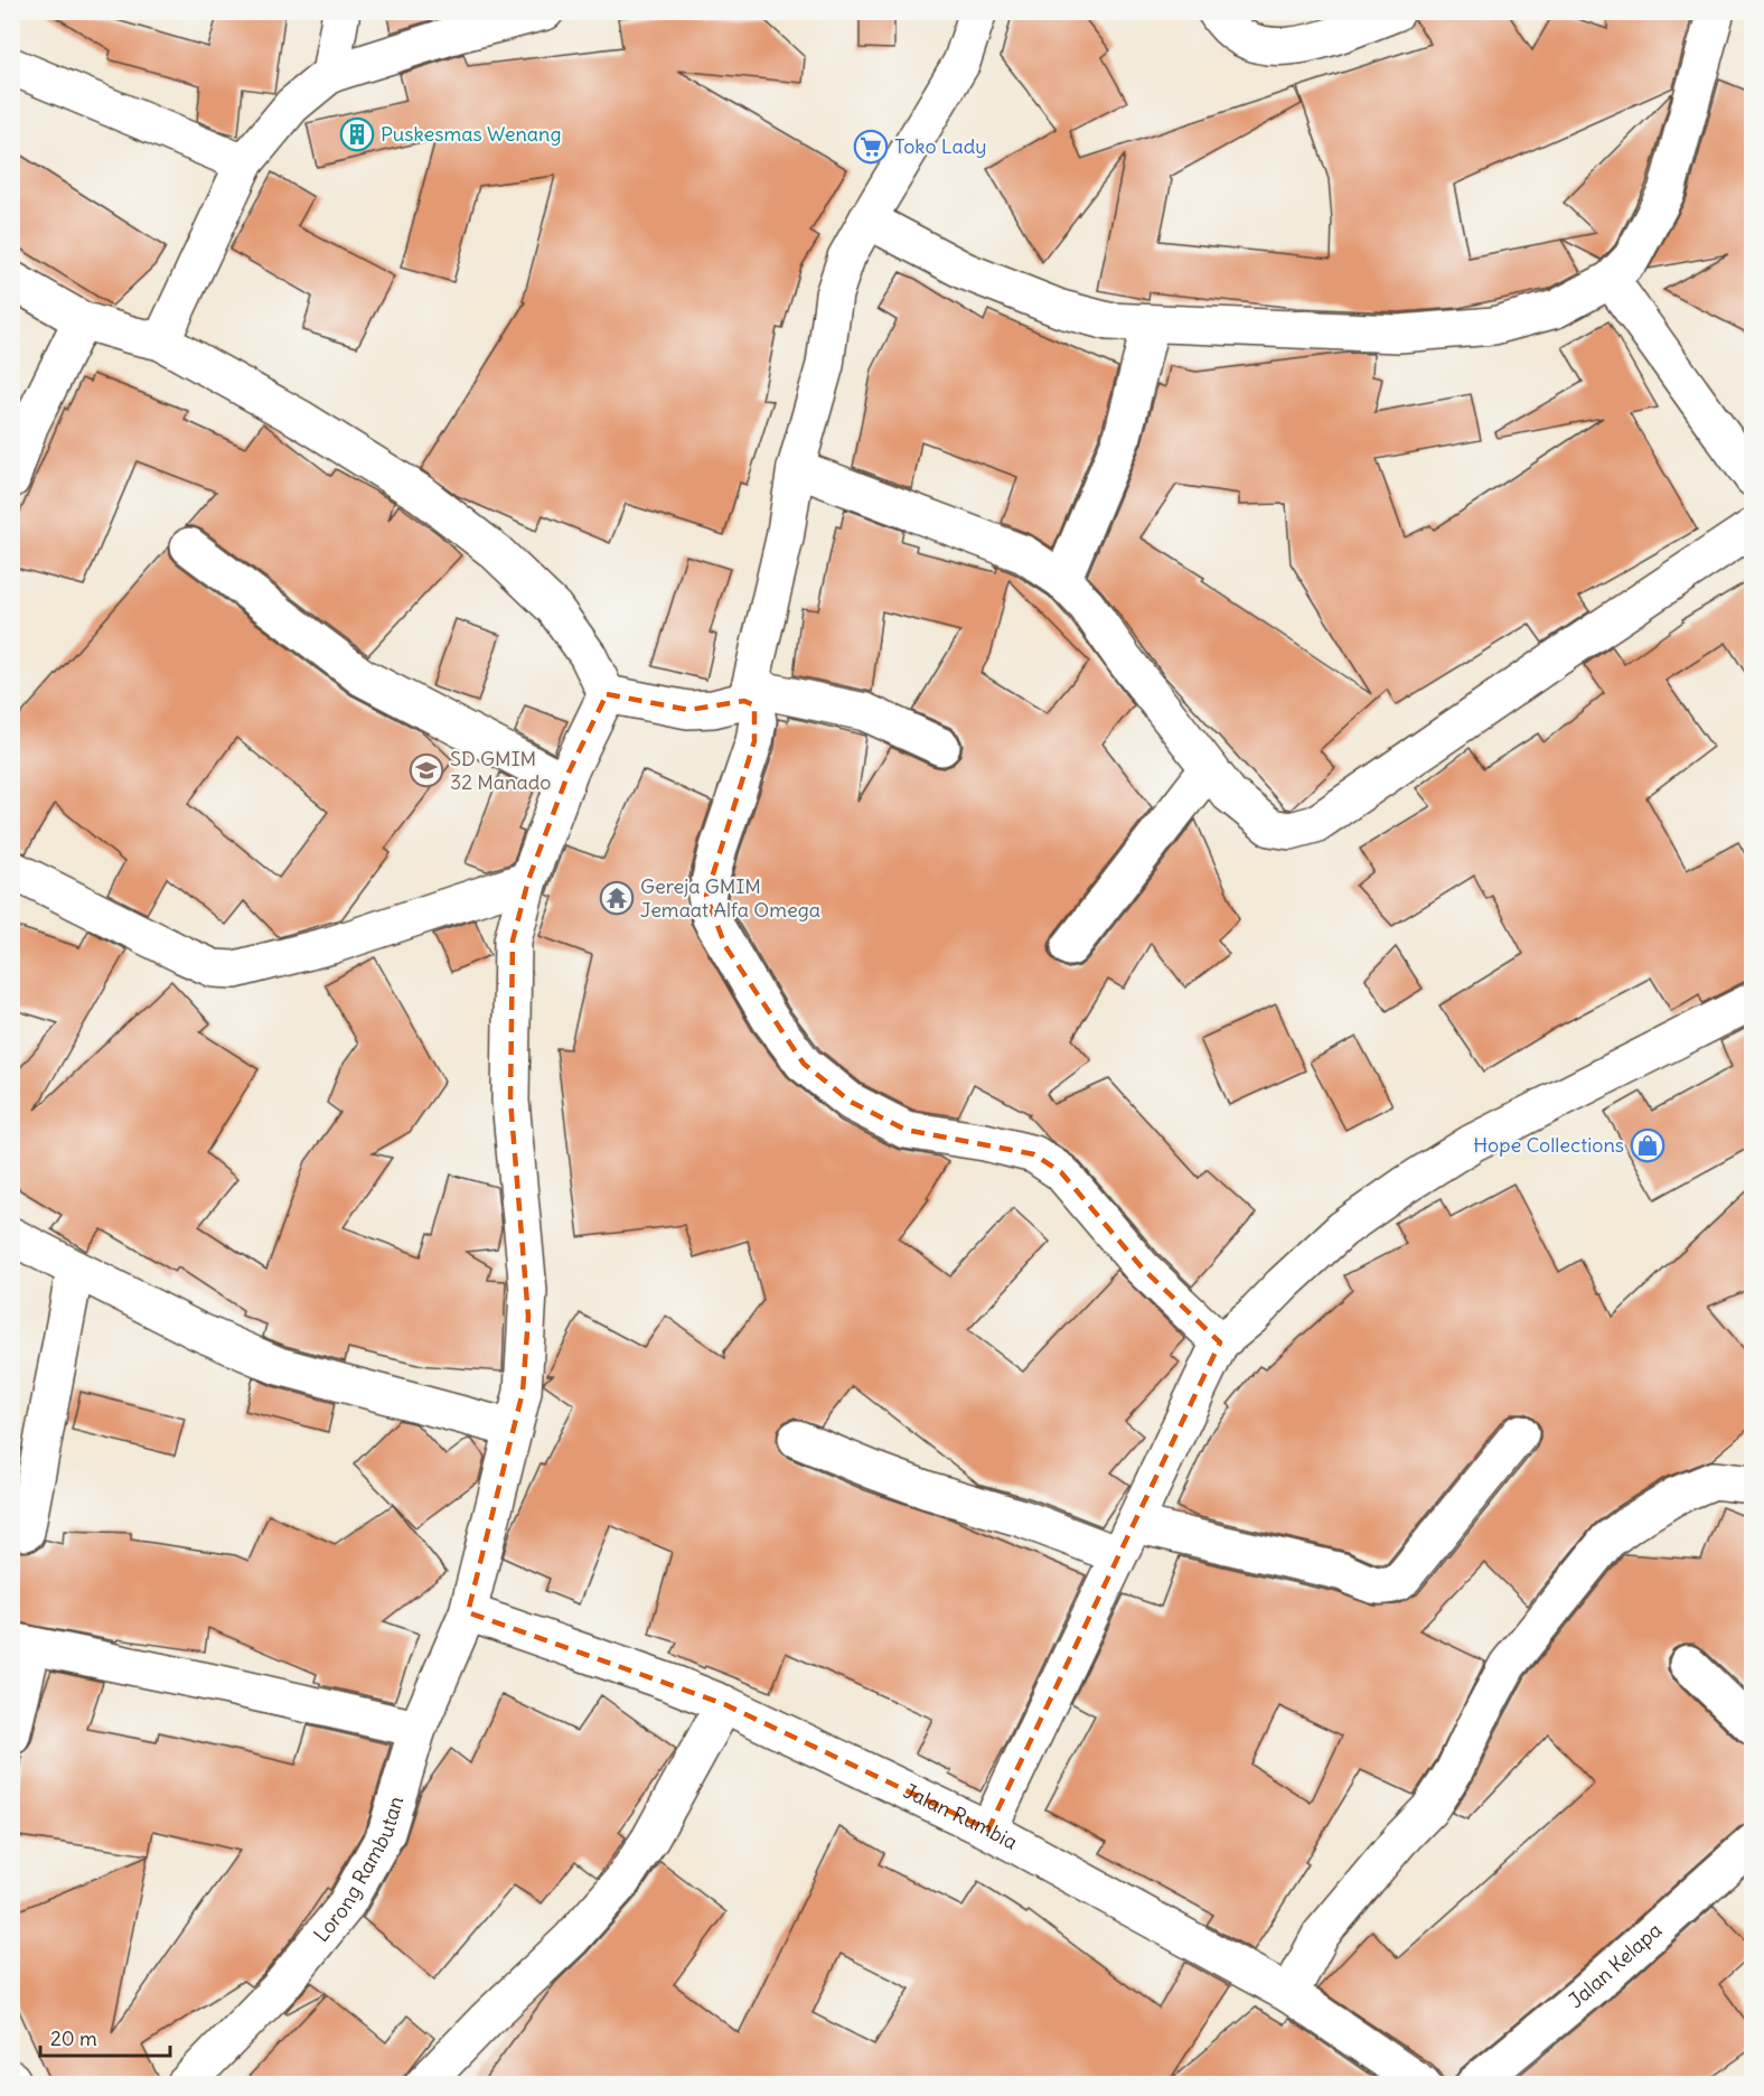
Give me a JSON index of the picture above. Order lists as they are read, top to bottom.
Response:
{
  "streets": {
    "street": ["Jalan Rumbia", "Lorong Rambutan", "Jalan Kelapa"]
  },
  "crossings": [
    ["Jalan Rumbia", "Lorong Rambutan"]
  ],
  "places": {
    "building": ["Puskesmas Wenang"],
    "supermarket": ["Toko Lady"],
    "school or university": ["SD GMIM 32 Manado"],
    "temple": ["Gereja GMIM Jemaat Alfa Omega"],
    "shop": ["Hope Collections"]
  },
  "scale_bar": "20 m"
}
